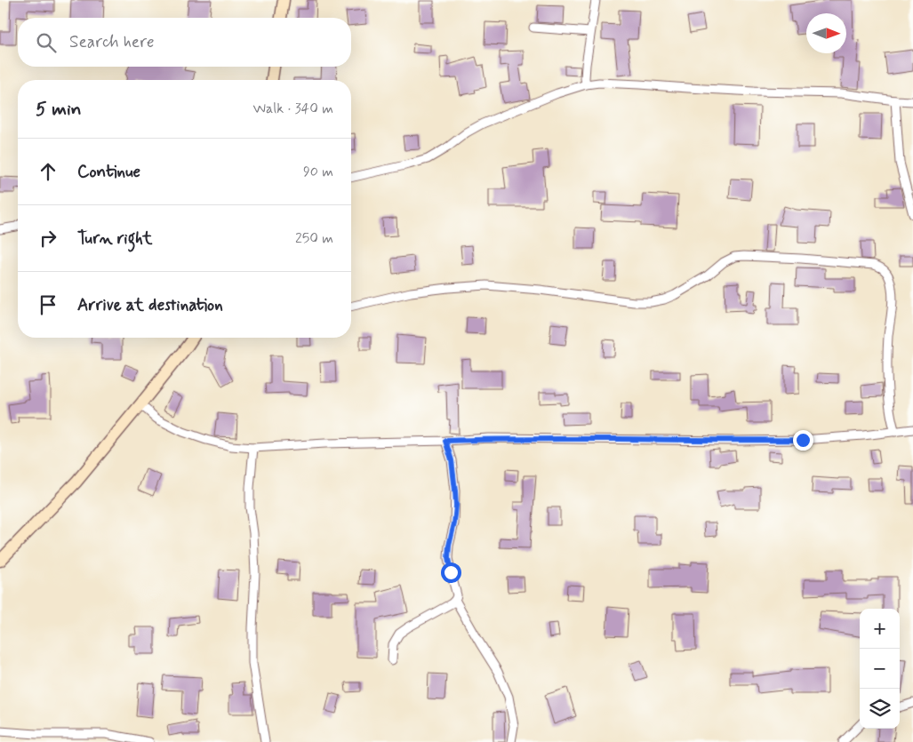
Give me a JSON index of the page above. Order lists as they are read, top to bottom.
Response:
{
  "north": "right",
  "page": {
    "search": "Search here",
    "heading": ["5 min", "Walk · 340 m"],
    "list": [
      ["Continue", "90 m"],
      ["Turn right", "250 m"],
      "Arrive at destination"
    ],
    "map_buttons": ["+", "−"]
  }
}
